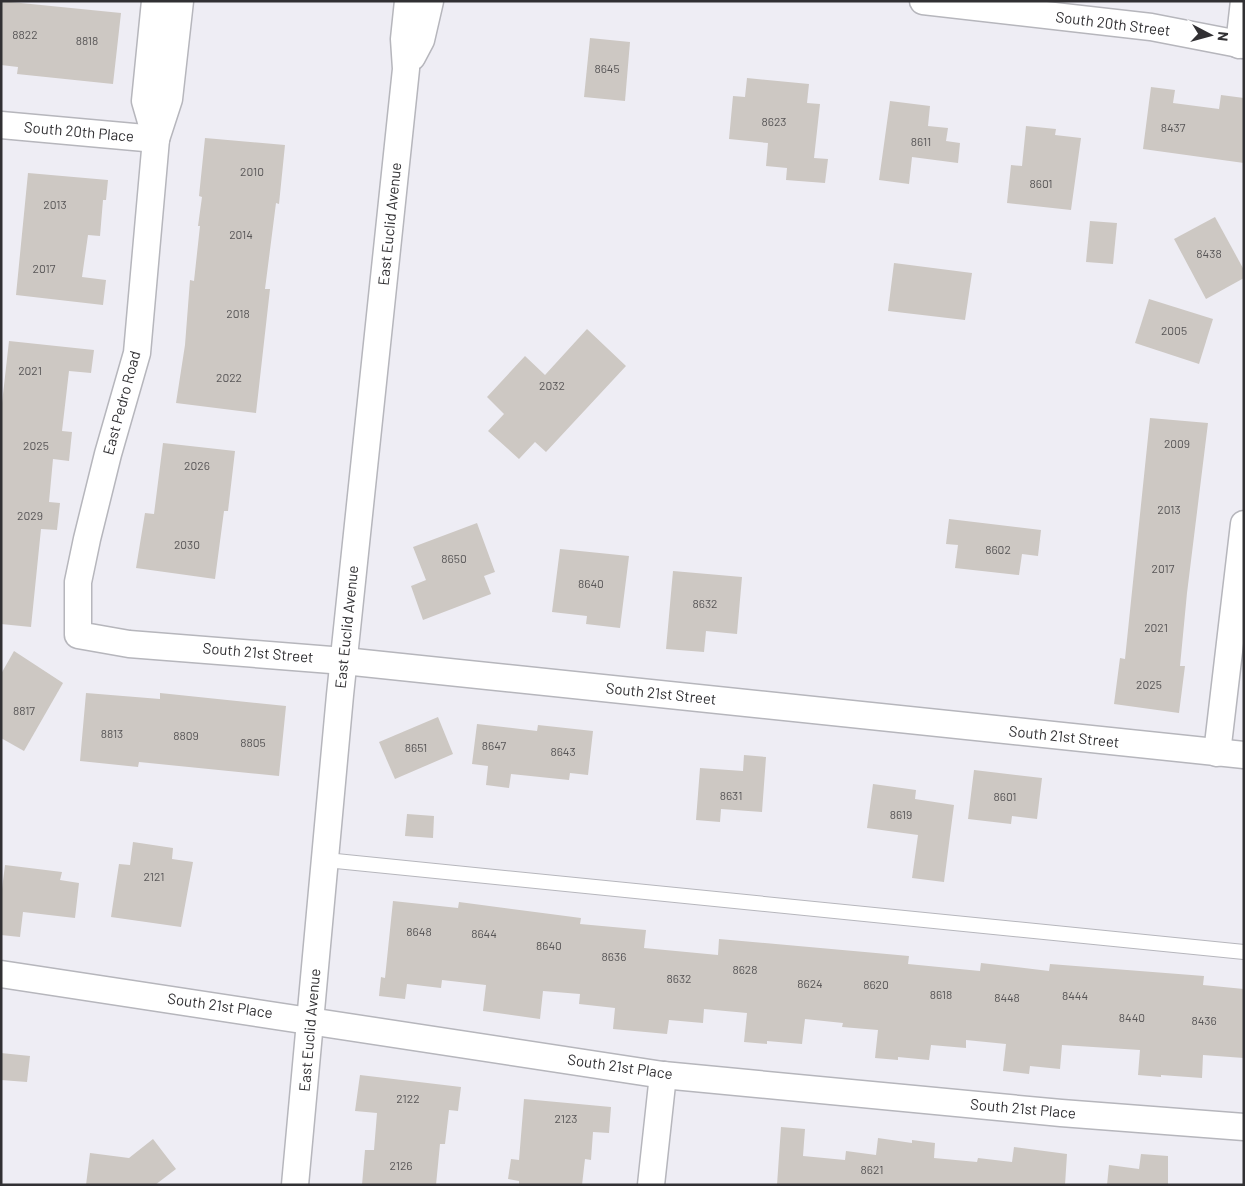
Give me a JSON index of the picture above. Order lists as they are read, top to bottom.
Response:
{
  "streets": {
    "street": [
      "South 20th Street",
      "South 20th Place",
      "East Euclid Avenue",
      "East Pedro Road",
      "South 21st Street",
      "South 21st Place"
    ]
  },
  "crossings": [
    ["South 20th Place", "East Pedro Road"],
    ["East Euclid Avenue", "South 21st Street"],
    ["East Euclid Avenue", "South 21st Place"],
    ["East Pedro Road", "South 21st Street"]
  ],
  "house_numbers": [
    "8822",
    "8818",
    "8645",
    "8623",
    "8437",
    "8611",
    "2010",
    "8601",
    "2013",
    "2014",
    "8438",
    "2017",
    "2018",
    "2005",
    "2021",
    "2022",
    "2032",
    "2009",
    "2025",
    "2026",
    "2013",
    "2029",
    "2030",
    "8602",
    "8650",
    "2017",
    "8640",
    "8632",
    "2021",
    "2025",
    "8817",
    "8813",
    "8809",
    "8805",
    "8647",
    "8651",
    "8643",
    "8631",
    "8601",
    "8619",
    "2121",
    "8648",
    "8644",
    "8640",
    "8636",
    "8628",
    "8632",
    "8624",
    "8620",
    "8618",
    "8444",
    "8448",
    "8440",
    "8436",
    "2122",
    "2123",
    "2126",
    "8621"
  ],
  "north": "right"
}
